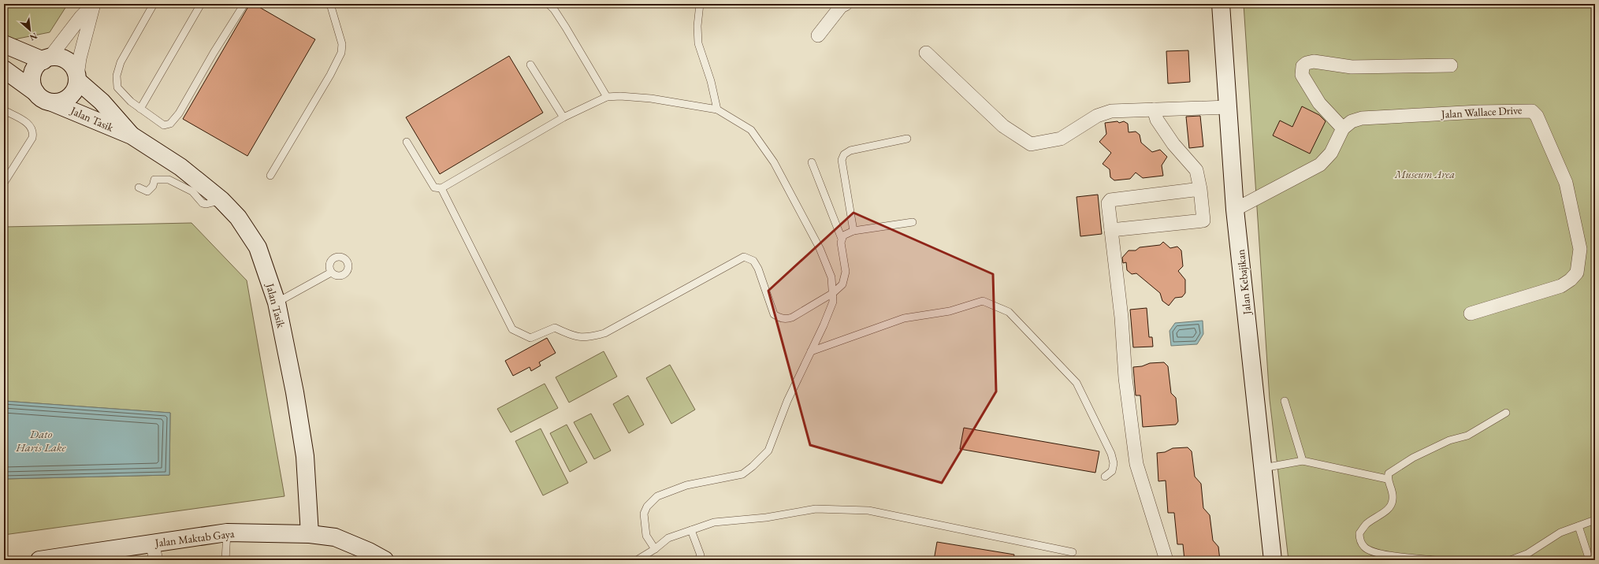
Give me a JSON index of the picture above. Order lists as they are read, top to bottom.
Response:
{
  "streets": {
    "street": [
      "Jalan Wallace Drive",
      "Jalan Tasik",
      "Jalan Kebajikan",
      "Jalan Maktab Gaya"
    ]
  },
  "crossings": [
    ["Jalan Tasik", "Jalan Maktab Gaya"]
  ],
  "water": ["Dato Haris Lake"],
  "parks": ["Museum Area"],
  "north": "bottom right"
}
